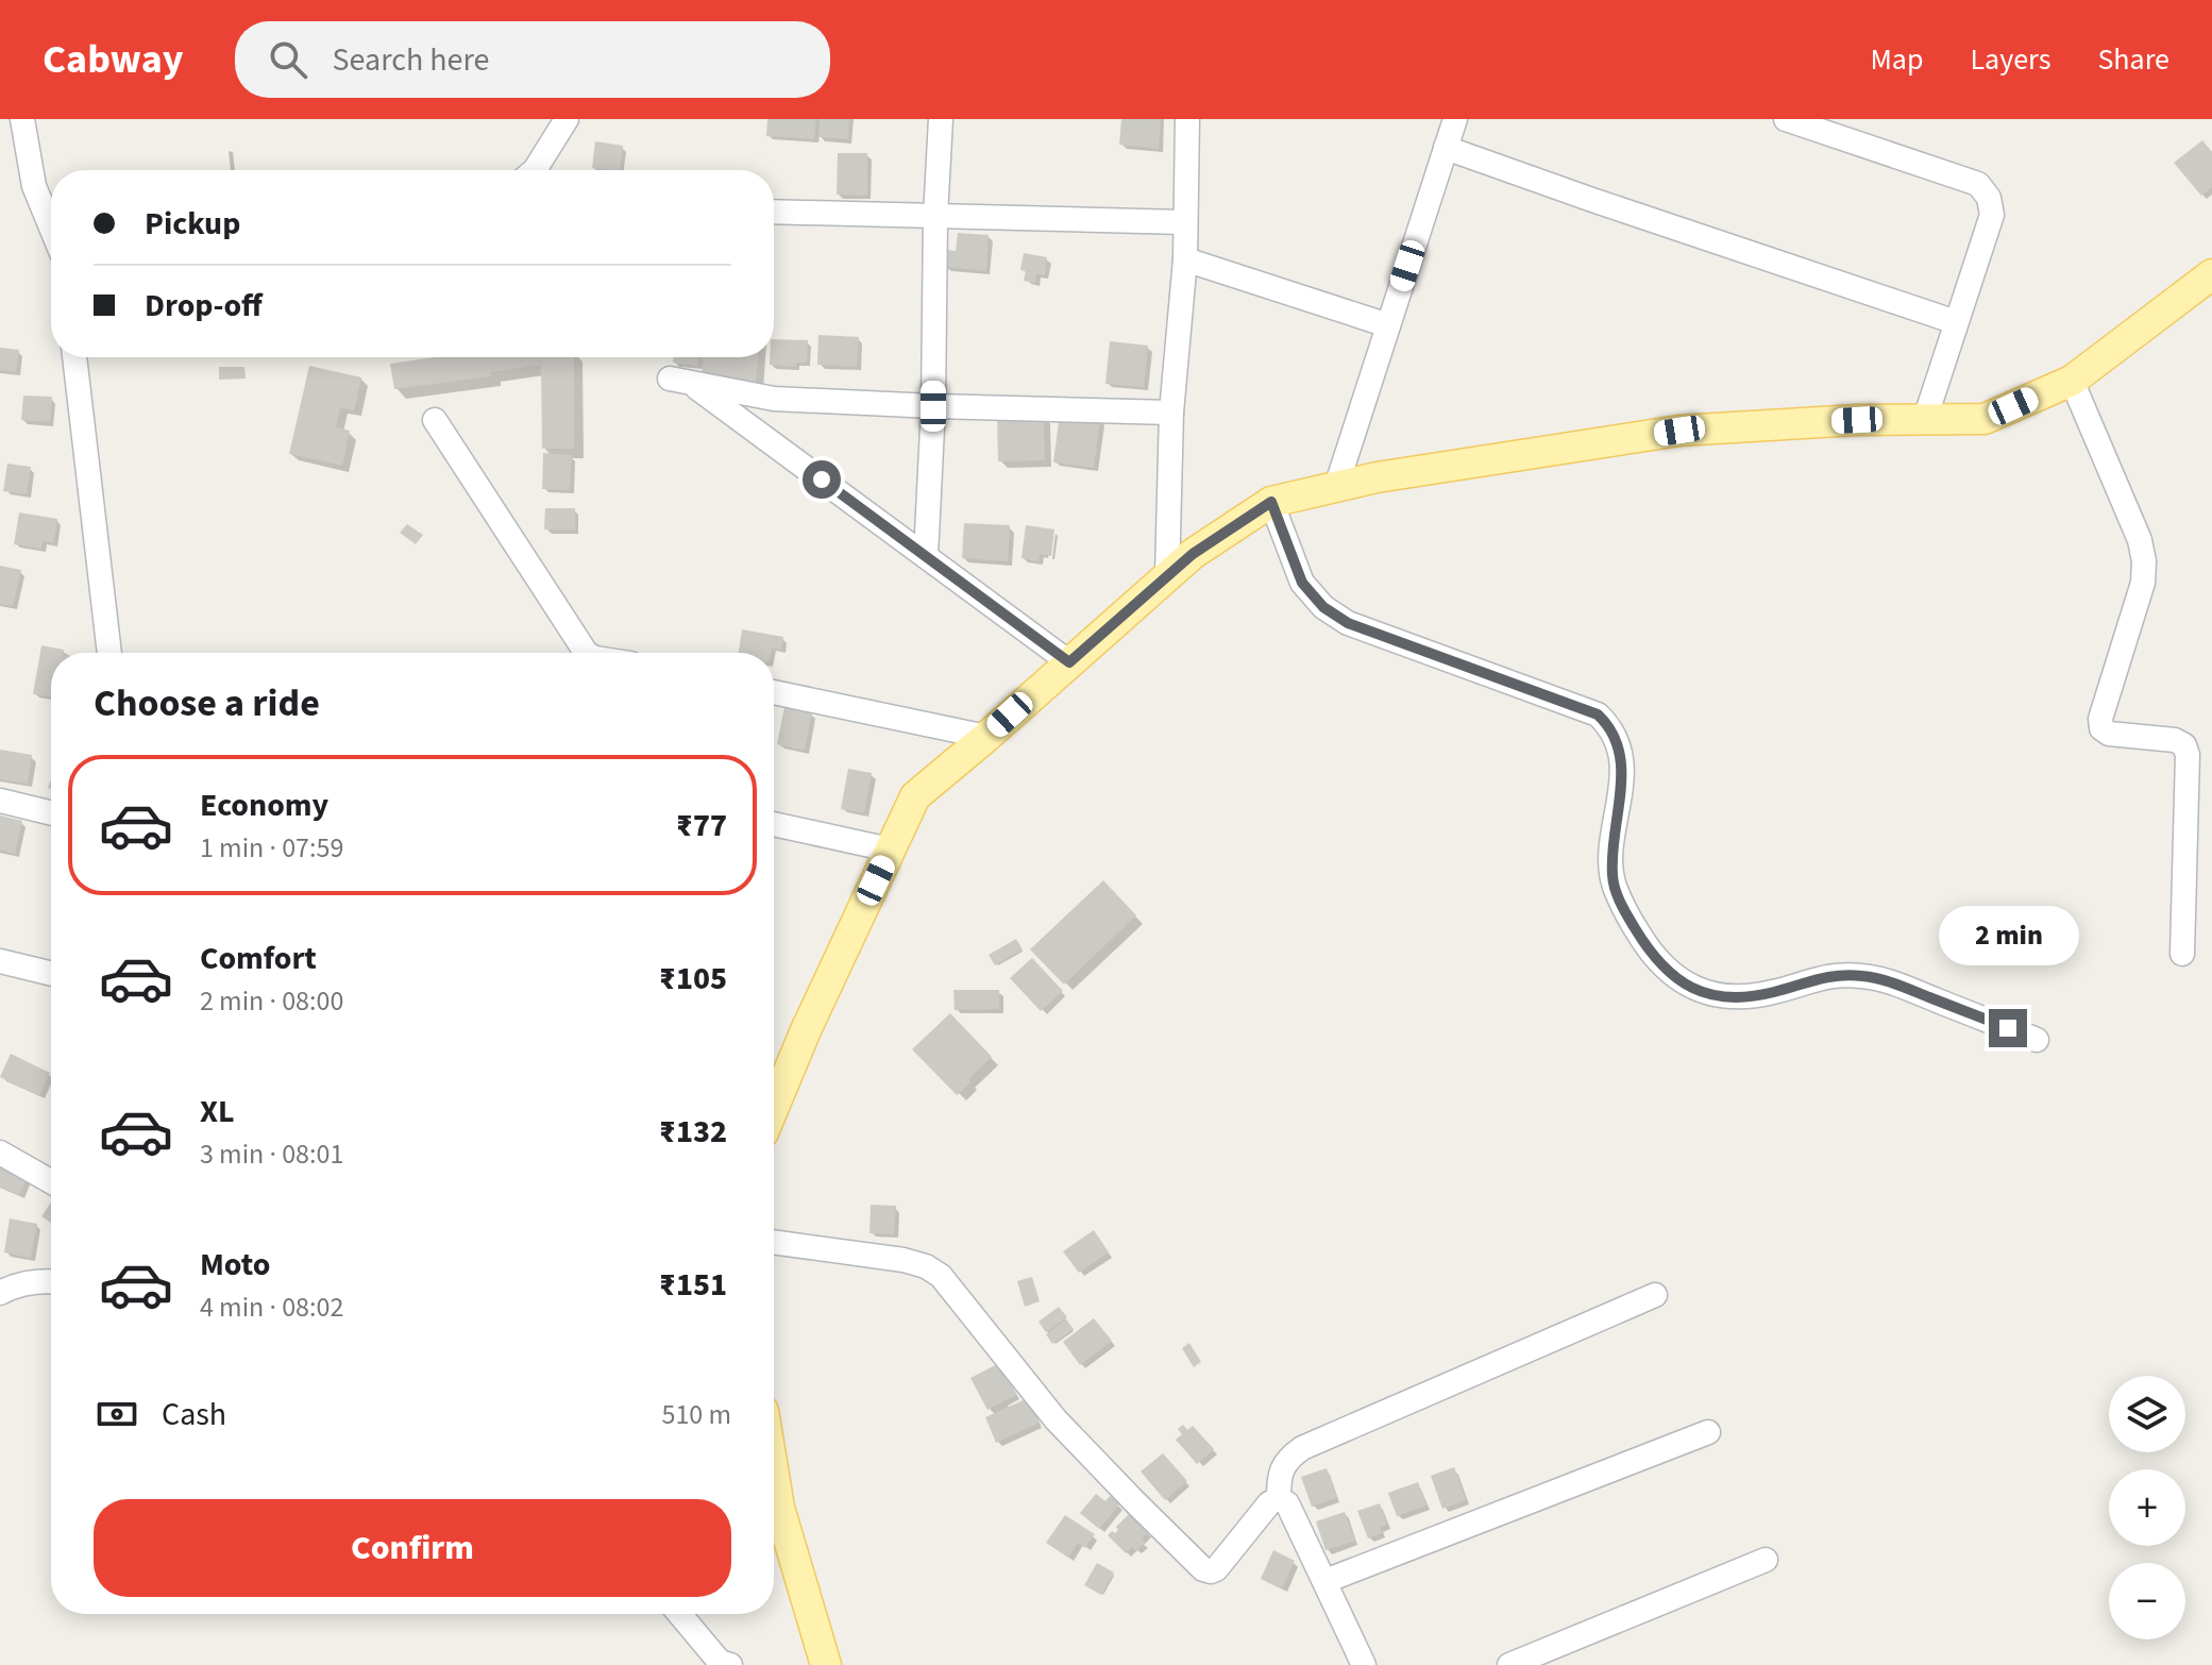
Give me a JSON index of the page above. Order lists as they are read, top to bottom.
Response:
{
  "page": {
    "header": "Cabway",
    "search": "Search here",
    "nav": ["Map", "Layers", "Share"],
    "banner": ["Pickup", "Drop-off"],
    "heading": "Choose a ride",
    "list": [
      {
        "name": "Economy",
        "note": "1 min · 07:59",
        "value": "₹77"
      },
      {
        "name": "Comfort",
        "note": "2 min · 08:00",
        "value": "₹105"
      },
      {
        "name": "XL",
        "note": "3 min · 08:01",
        "value": "₹132"
      },
      {
        "name": "Moto",
        "note": "4 min · 08:02",
        "value": "₹151"
      }
    ],
    "bubble": "2 min",
    "pay": ["Cash", "510 m"],
    "map_buttons": ["+", "−"],
    "buttons": "Confirm"
  }
}
